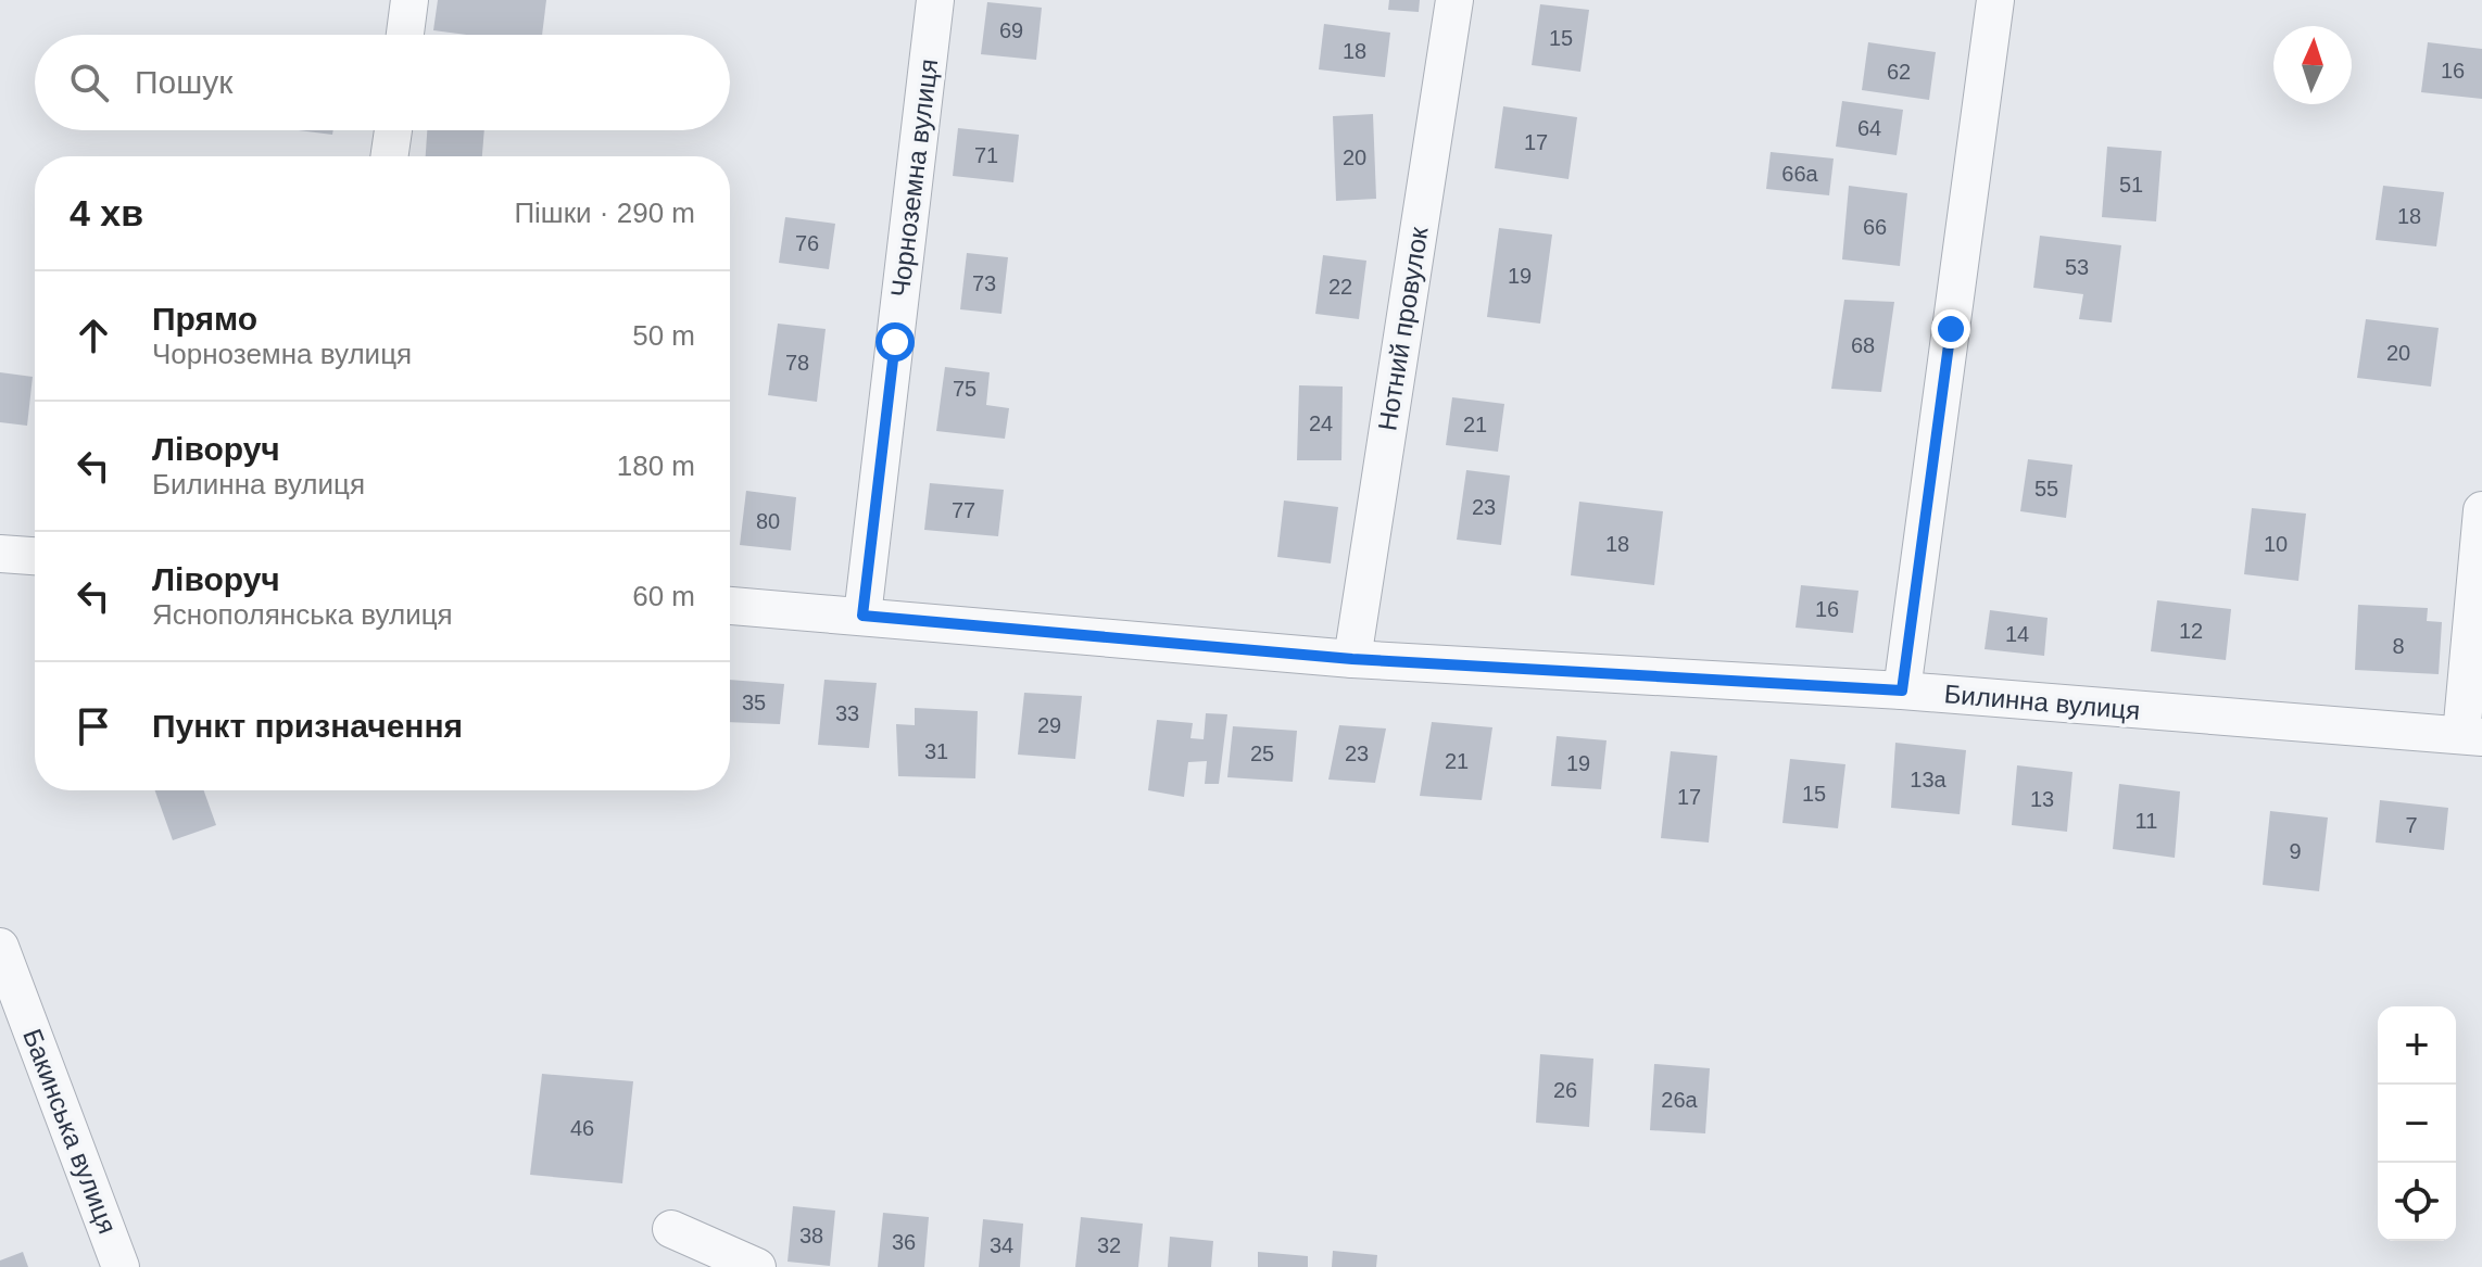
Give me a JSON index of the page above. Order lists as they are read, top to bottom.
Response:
{
  "streets": {
    "street": [
      "Чорноземна вулиця",
      "Нотний провулок",
      "Билинна вулиця",
      "Бакинська вулиця"
    ]
  },
  "crossings": [
    ["Чорноземна вулиця", "Билинна вулиця"],
    ["Нотний провулок", "Билинна вулиця"]
  ],
  "house_numbers": [
    "69",
    "15",
    "18",
    "16",
    "62",
    "64",
    "17",
    "71",
    "20",
    "66а",
    "51",
    "18",
    "66",
    "76",
    "53",
    "19",
    "73",
    "22",
    "68",
    "20",
    "78",
    "75",
    "24",
    "21",
    "55",
    "23",
    "77",
    "80",
    "18",
    "10",
    "16",
    "12",
    "14",
    "8",
    "35",
    "33",
    "29",
    "31",
    "25",
    "23",
    "21",
    "19",
    "13а",
    "15",
    "17",
    "13",
    "11",
    "7",
    "9",
    "26",
    "26а",
    "46",
    "38",
    "36",
    "34",
    "32"
  ],
  "north": "top",
  "page": {
    "search": "Пошук",
    "heading": ["4 хв", "Пішки · 290 m"],
    "list": [
      ["Прямо", "Чорноземна вулиця", "50 m"],
      ["Ліворуч", "Билинна вулиця", "180 m"],
      ["Ліворуч", "Яснополянська вулиця", "60 m"],
      "Пункт призначення"
    ],
    "map_buttons": ["+", "−"]
  }
}
